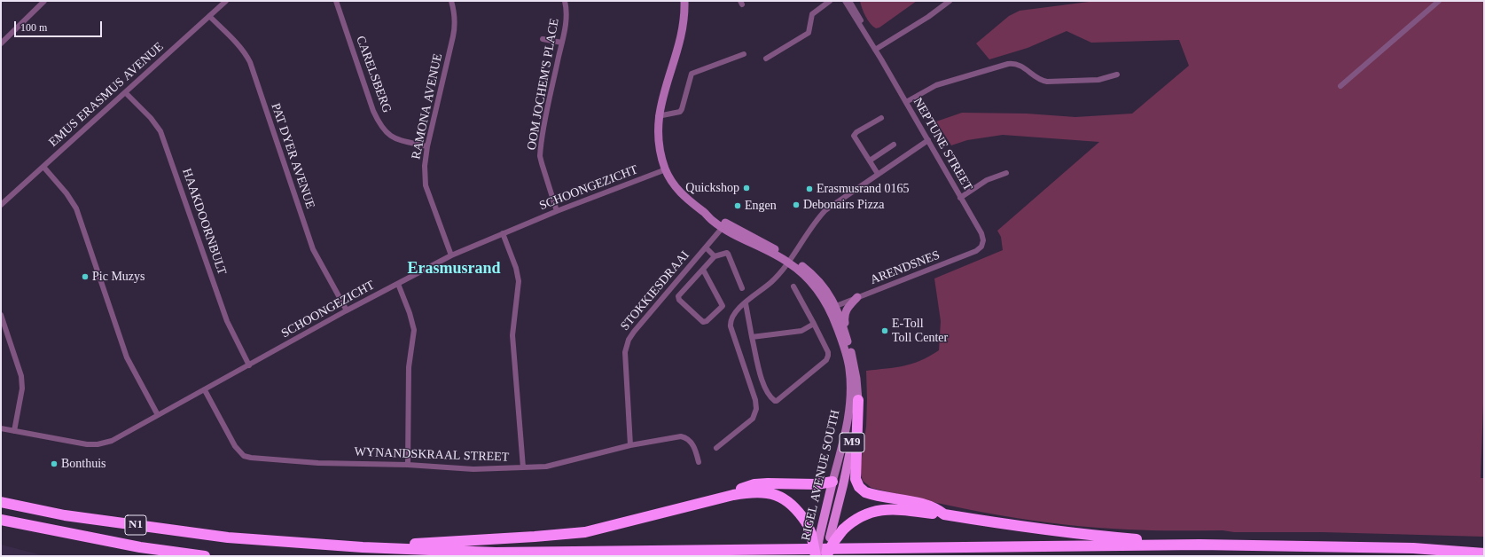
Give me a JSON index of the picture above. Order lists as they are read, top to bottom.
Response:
{
  "streets": {
    "highway": ["N1"],
    "main road": ["M9", "RIGEL AVENUE SOUTH"],
    "street": [
      "CARELSBERG",
      "OOM JOCHEM'S PLACE",
      "EMUS ERASMUS AVENUE",
      "RAMONA AVENUE",
      "NEPTUNE STREET",
      "PAT DYER AVENUE",
      "SCHOONGEZICHT",
      "HAAKDOORNBULT",
      "ARENDSNES",
      "STOKKIESDRAAI",
      "WYNANDSKRAAL STREET"
    ]
  },
  "crossings": [
    ["CARELSBERG", "RAMONA AVENUE"],
    ["OOM JOCHEM'S PLACE", "SCHOONGEZICHT"],
    ["EMUS ERASMUS AVENUE", "PAT DYER AVENUE"],
    ["EMUS ERASMUS AVENUE", "HAAKDOORNBULT"],
    ["RAMONA AVENUE", "SCHOONGEZICHT"],
    ["NEPTUNE STREET", "ARENDSNES"],
    ["PAT DYER AVENUE", "SCHOONGEZICHT"],
    ["SCHOONGEZICHT", "HAAKDOORNBULT"],
    ["SCHOONGEZICHT", "WYNANDSKRAAL STREET"],
    ["SCHOONGEZICHT", "RIGEL AVENUE SOUTH"],
    ["ARENDSNES", "RIGEL AVENUE SOUTH"],
    ["STOKKIESDRAAI", "WYNANDSKRAAL STREET"],
    ["STOKKIESDRAAI", "RIGEL AVENUE SOUTH"]
  ],
  "districts": ["Erasmusrand"],
  "places": [
    "Quickshop",
    "Erasmusrand 0165",
    "Debonairs Pizza",
    "Engen",
    "Pic Muzys",
    "E-Toll Toll Center",
    "Bonthuis"
  ],
  "scale_bar": "100 m"
}
